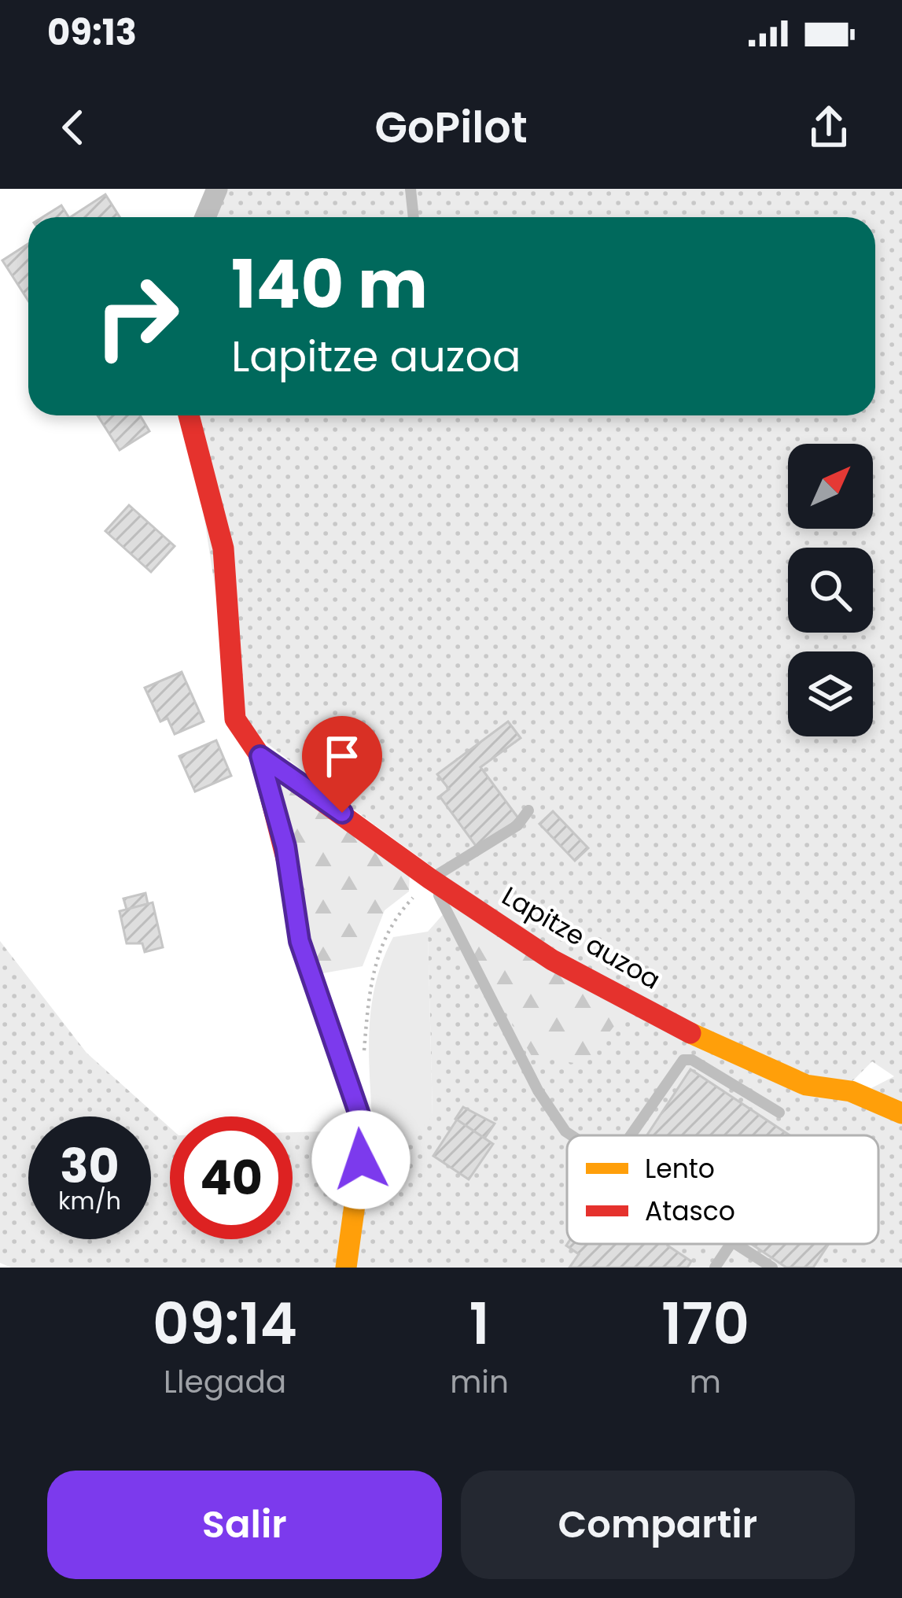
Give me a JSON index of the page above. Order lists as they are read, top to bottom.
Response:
{
  "streets": {
    "street": ["Lapitze auzoa"]
  },
  "legend": ["Lento", "Atasco"],
  "north": "top right",
  "page": {
    "status": "09:13",
    "header": "GoPilot",
    "turn": ["140 m", "Lapitze auzoa"],
    "speed": "30 km/h",
    "limit": "40",
    "eta": [
      "09:14",
      "Llegada",
      "1",
      "min",
      "170",
      "m"
    ],
    "buttons": ["Salir", "Compartir"]
  }
}
